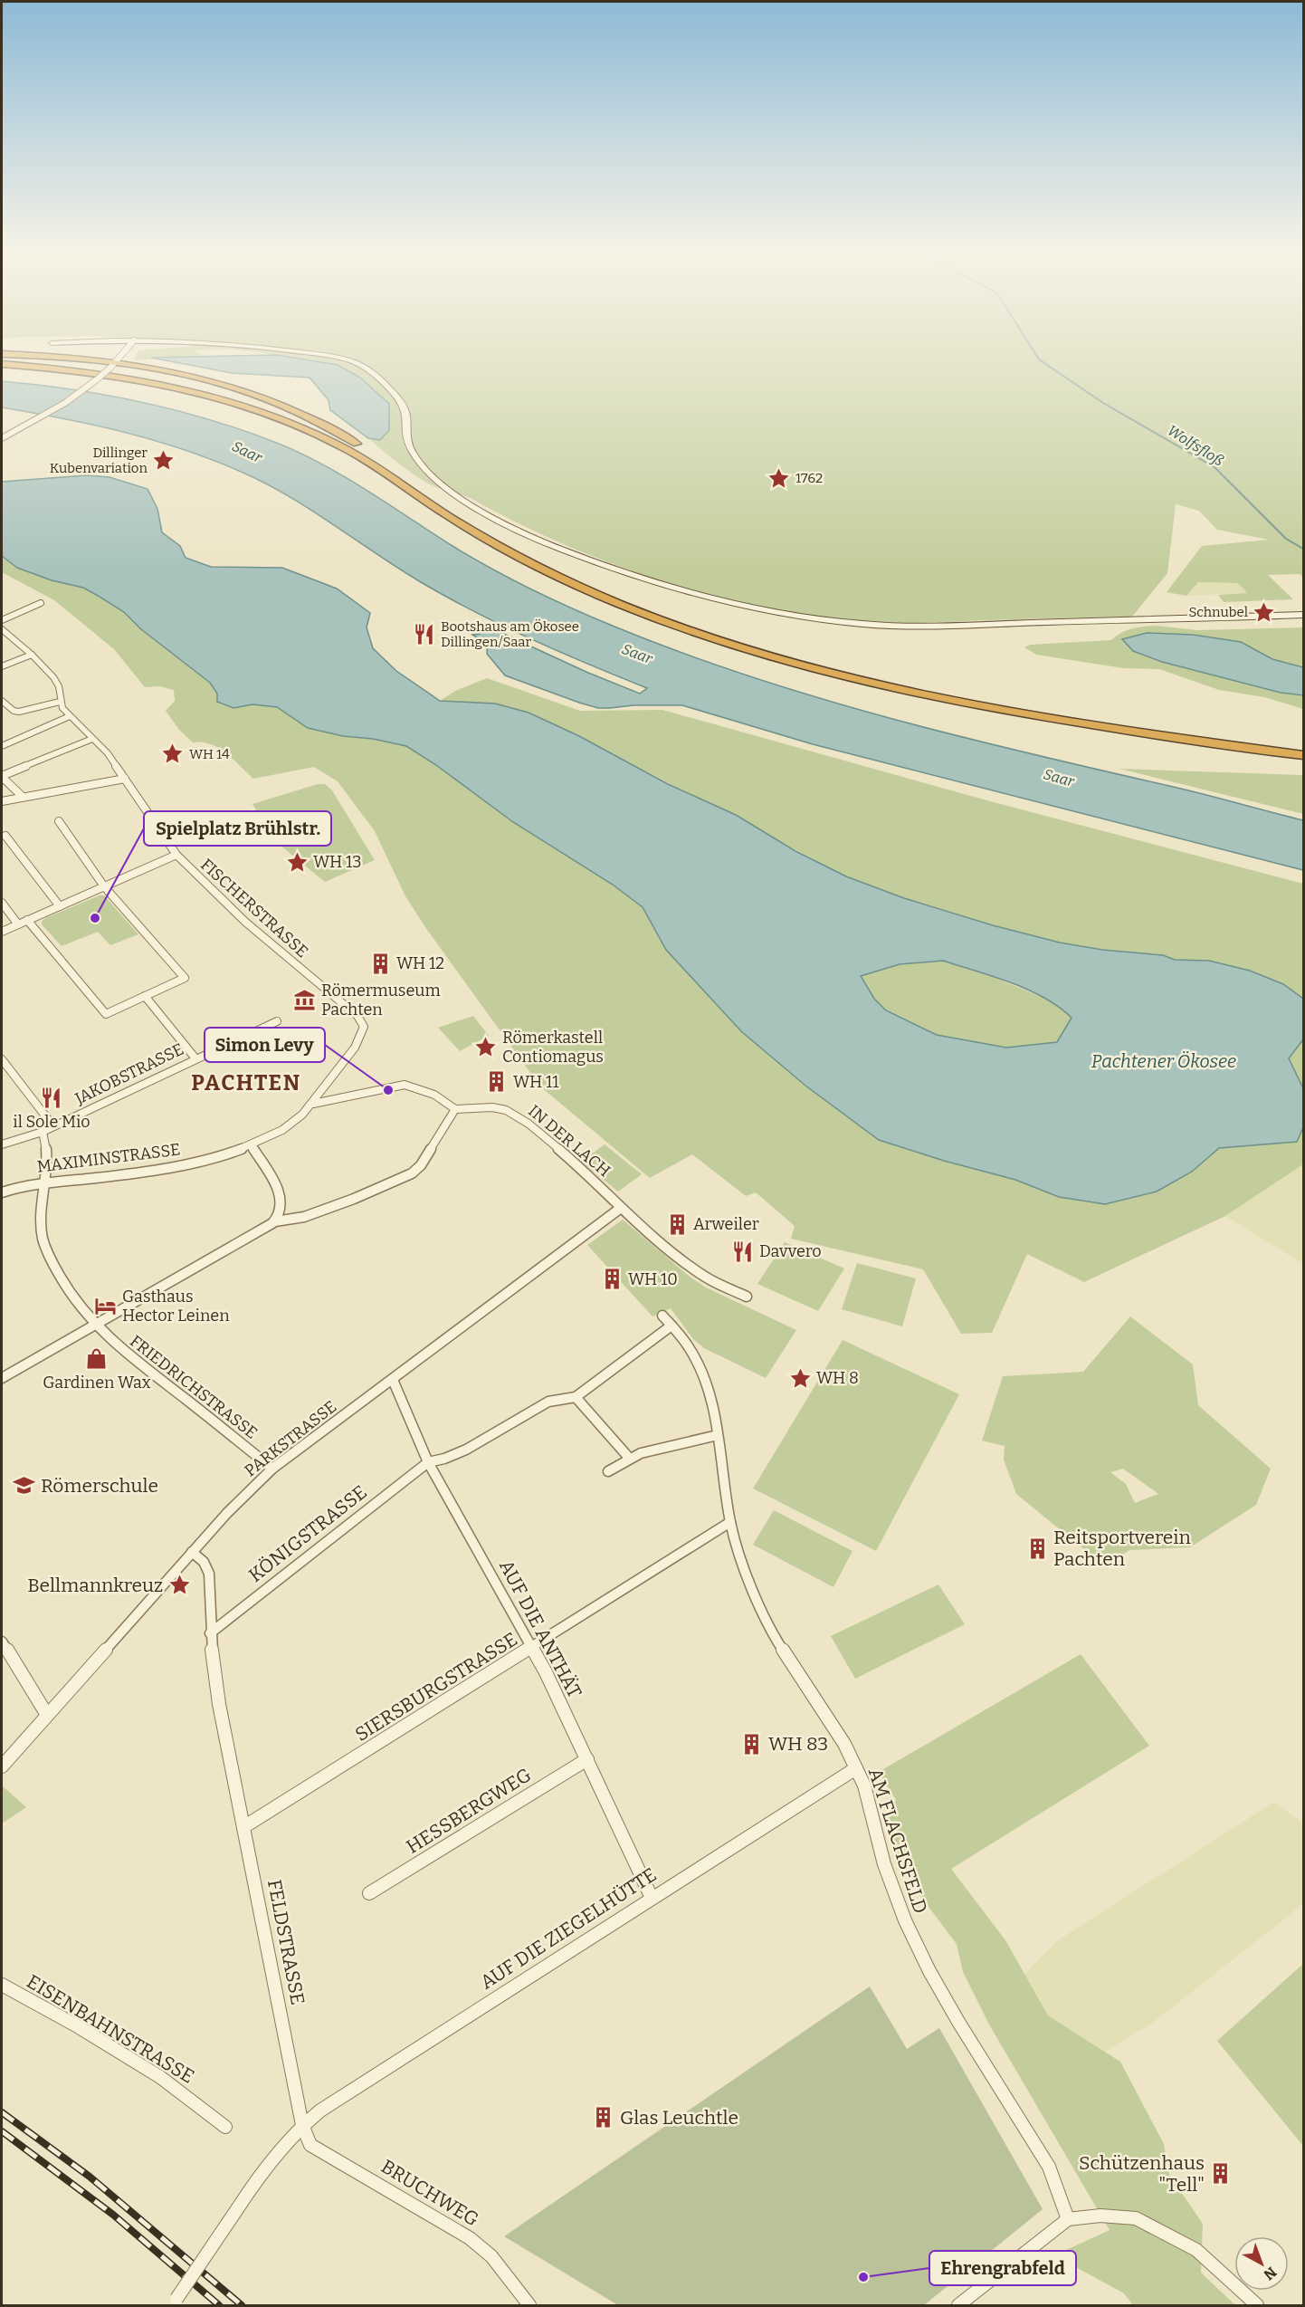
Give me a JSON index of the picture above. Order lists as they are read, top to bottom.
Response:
{
  "streets": {
    "street": [
      "FISCHERSTRASSE",
      "JAKOBSTRASSE",
      "IN DER LACH",
      "MAXIMINSTRASSE",
      "FRIEDRICHSTRASSE",
      "PARKSTRASSE",
      "KÖNIGSTRASSE",
      "AUF DIE ANTHÄT",
      "SIERSBURGSTRASSE",
      "HESSBERGWEG",
      "AM FLACHSFELD",
      "AUF DIE ZIEGELHÜTTE",
      "FELDSTRASSE",
      "EISENBAHNSTRASSE",
      "BRUCHWEG"
    ]
  },
  "crossings": [
    ["FISCHERSTRASSE", "MAXIMINSTRASSE"],
    ["JAKOBSTRASSE", "FRIEDRICHSTRASSE"],
    ["IN DER LACH", "PARKSTRASSE"],
    ["MAXIMINSTRASSE", "FRIEDRICHSTRASSE"],
    ["FRIEDRICHSTRASSE", "PARKSTRASSE"],
    ["PARKSTRASSE", "AUF DIE ANTHÄT"],
    ["PARKSTRASSE", "FELDSTRASSE"],
    ["KÖNIGSTRASSE", "AUF DIE ANTHÄT"],
    ["KÖNIGSTRASSE", "FELDSTRASSE"],
    ["AUF DIE ANTHÄT", "SIERSBURGSTRASSE"],
    ["AUF DIE ANTHÄT", "HESSBERGWEG"],
    ["AUF DIE ANTHÄT", "AUF DIE ZIEGELHÜTTE"],
    ["SIERSBURGSTRASSE", "AM FLACHSFELD"],
    ["SIERSBURGSTRASSE", "FELDSTRASSE"],
    ["AM FLACHSFELD", "AUF DIE ZIEGELHÜTTE"],
    ["AUF DIE ZIEGELHÜTTE", "FELDSTRASSE"],
    ["AUF DIE ZIEGELHÜTTE", "BRUCHWEG"],
    ["FELDSTRASSE", "BRUCHWEG"]
  ],
  "districts": ["PACHTEN"],
  "water": ["Wolfsfloß", "Saar", "Pachtener Ökosee"],
  "places": {
    "place": [
      "Dillinger Kubenvariation",
      "1762",
      "Schnubel",
      "WH 14",
      "WH 13",
      "Römerkastell Contiomagus",
      "WH 8",
      "Bellmannkreuz"
    ],
    "restaurant": ["Bootshaus am Ökosee Dillingen/Saar", "il Sole Mio", "Davvero"],
    "other": ["Spielplatz Brühlstr.", "Simon Levy", "Ehrengrabfeld"],
    "building": [
      "WH 12",
      "WH 11",
      "Arweiler",
      "WH 10",
      "Reitsportverein Pachten",
      "WH 83",
      "Glas Leuchtle",
      "Schützenhaus \"Tell\""
    ],
    "museum": ["Römermuseum Pachten"],
    "hotel": ["Gasthaus Hector Leinen"],
    "shop": ["Gardinen Wax"],
    "school or university": ["Römerschule"]
  },
  "north": "bottom right"
}
